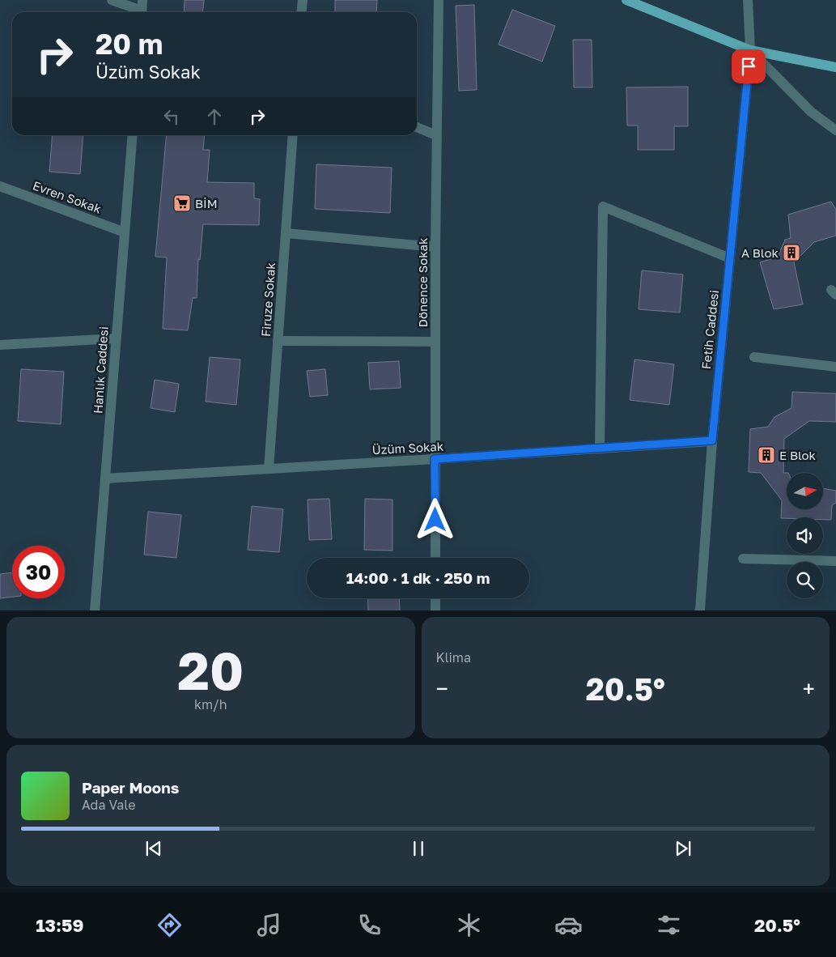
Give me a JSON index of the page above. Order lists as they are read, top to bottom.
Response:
{
  "streets": {
    "street": [
      "Evren Sokak",
      "Dönence Sokak",
      "Firuze Sokak",
      "Fetih Caddesi",
      "Hanlık Caddesi",
      "Üzüm Sokak"
    ]
  },
  "crossings": [
    ["Evren Sokak", "Hanlık Caddesi"],
    ["Dönence Sokak", "Üzüm Sokak"],
    ["Firuze Sokak", "Üzüm Sokak"],
    ["Fetih Caddesi", "Üzüm Sokak"],
    ["Hanlık Caddesi", "Üzüm Sokak"]
  ],
  "places": {
    "supermarket": ["BİM"],
    "building": ["A Blok", "E Blok"]
  },
  "north": "right",
  "page": {
    "turn": ["20 m", "Üzüm Sokak"],
    "limit": "30",
    "trip": "14:00 · 1 dk · 250 m",
    "tile": [
      ["20", "km/h"],
      "Klima"
    ],
    "heat": ["−", "20.5°", "+"],
    "song": ["Paper Moons", "Ada Vale"],
    "tabs": ["13:59", "20.5°"]
  }
}
